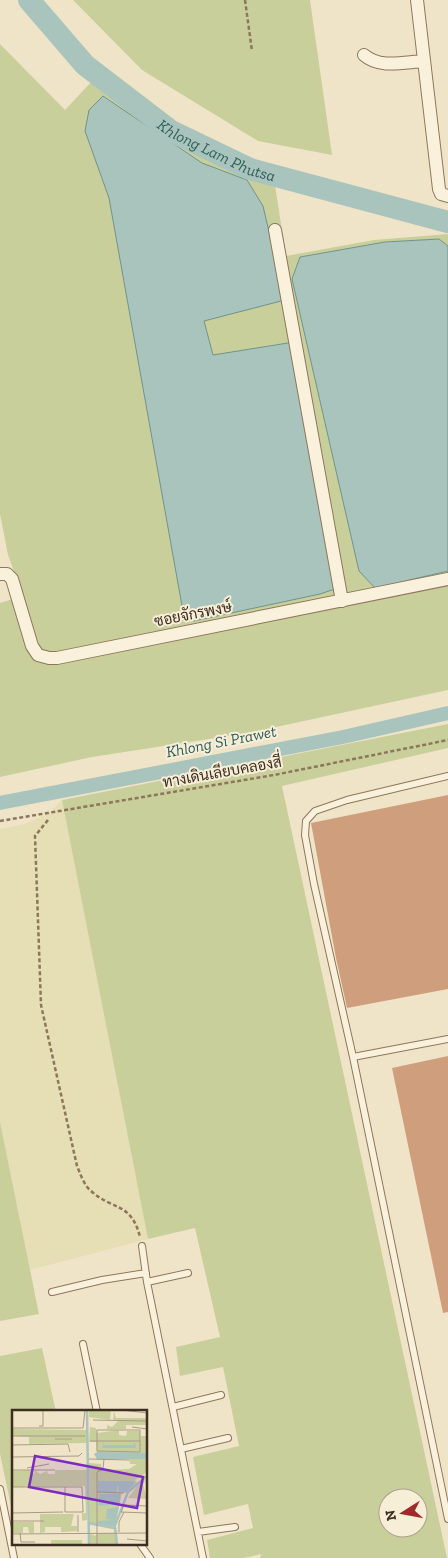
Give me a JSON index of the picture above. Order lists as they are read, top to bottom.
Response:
{
  "streets": {
    "street": ["ซอยจักรพงษ์"],
    "path": ["ทางเดินเลียบคลองสี่"]
  },
  "water": ["Khlong Lam Phutsa", "Khlong Si Prawet"],
  "north": "left"
}
